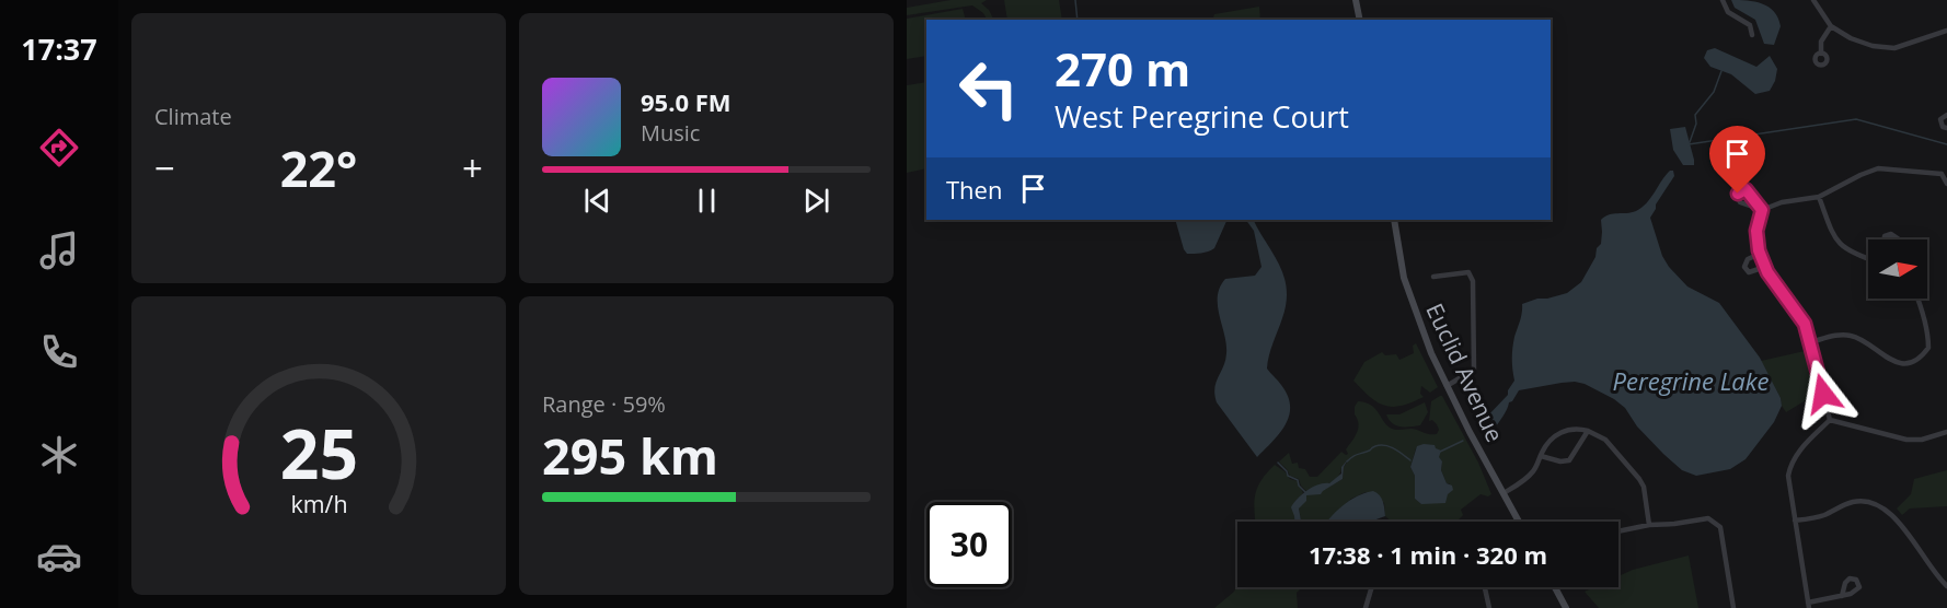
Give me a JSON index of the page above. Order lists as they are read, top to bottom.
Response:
{
  "streets": {
    "main road": ["Euclid Avenue"]
  },
  "water": ["Peregrine Lake"],
  "north": "right",
  "page": {
    "tabs": "17:37",
    "tile": [
      "Climate",
      ["Range · 59%", "295 km"]
    ],
    "turn": ["270 m", "West Peregrine Court"],
    "song": ["95.0 FM", "Music"],
    "heat": ["−", "22°", "+"],
    "then": "Then",
    "limit": "30",
    "trip": "17:38 · 1 min · 320 m",
    "gauge": ["25", "km/h"]
  }
}
